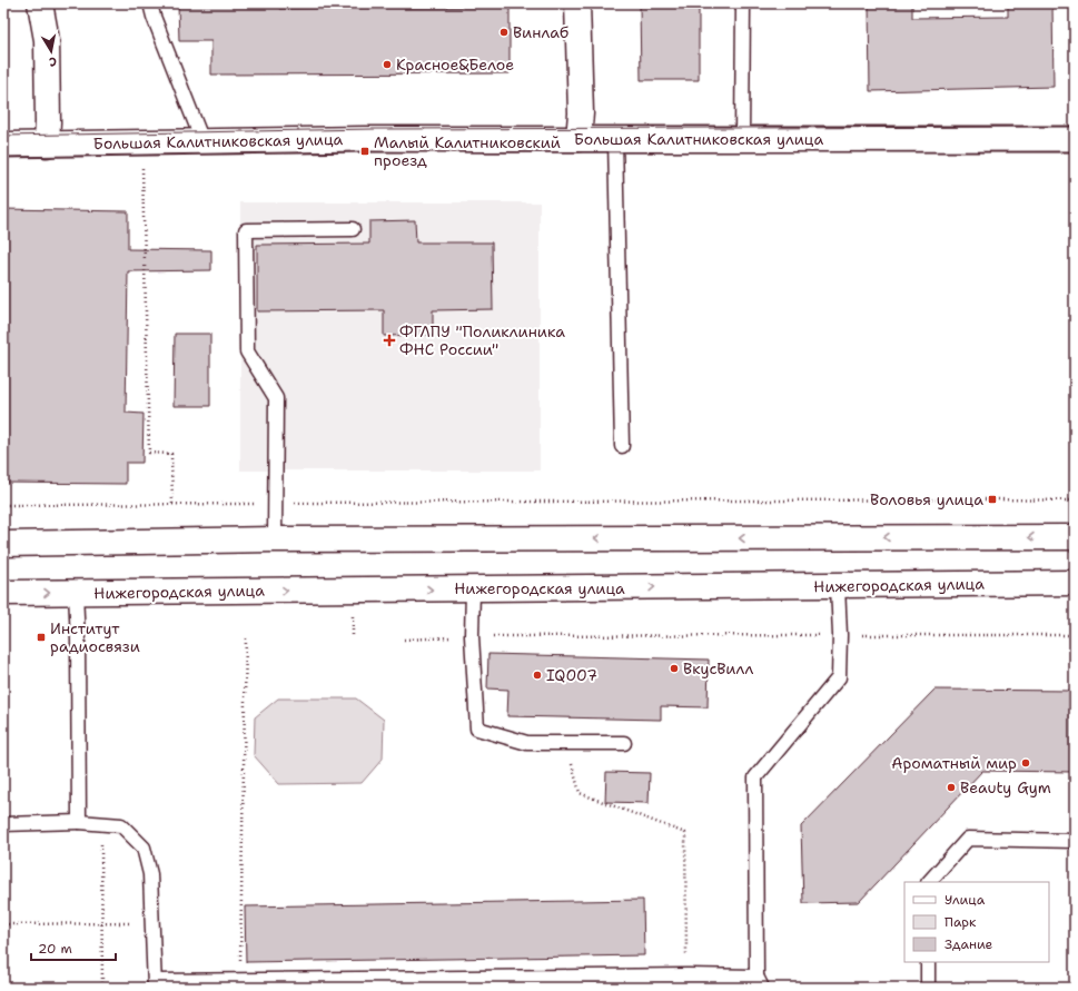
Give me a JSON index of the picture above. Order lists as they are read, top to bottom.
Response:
{
  "streets": {
    "main road": ["Большая Калитниковская улица", "Нижегородская улица"]
  },
  "places": {
    "other": [
      "Винлаб",
      "Красное&Белое",
      "ВкусВилл",
      "IQ007",
      "Ароматный мир",
      "Beauty Gym"
    ],
    "transit": ["Малый Калитниковский проезд", "Воловья улица", "Институт радиосвязи"],
    "health": ["ФГЛПУ \"Поликлиника ФНС России\""]
  },
  "legend": ["Улица", "Парк", "Здание"],
  "scale_bar": "20 m",
  "north": "bottom"
}
